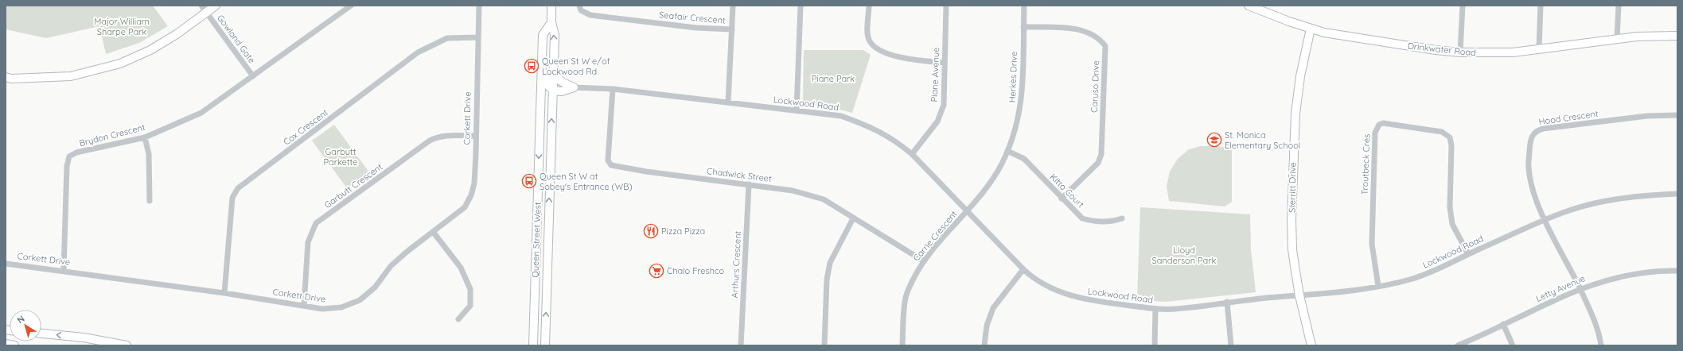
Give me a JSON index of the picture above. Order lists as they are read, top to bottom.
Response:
{
  "streets": {
    "street": [
      "Seafair Crescent",
      "Gowland Gate",
      "Drinkwater Road",
      "Piane Avenue",
      "Herkes Drive",
      "Caruso Drive",
      "Lockwood Road",
      "Hood Crescent",
      "Corkett Drive",
      "Cox Crescent",
      "Brydon Crescent",
      "Troutbeck Cres",
      "Chadwick Street",
      "Garbutt Crescent",
      "Sterritt Drive",
      "Kitto Court",
      "Carrie Crescent",
      "Queen Street West",
      "Arthurs Crescent",
      "Letty Avenue"
    ]
  },
  "crossings": [
    ["Gowland Gate", "Brydon Crescent"],
    ["Drinkwater Road", "Sterritt Drive"],
    ["Piane Avenue", "Lockwood Road"],
    ["Herkes Drive", "Caruso Drive"],
    ["Herkes Drive", "Lockwood Road"],
    ["Herkes Drive", "Kitto Court"],
    ["Herkes Drive", "Carrie Crescent"],
    ["Caruso Drive", "Kitto Court"],
    ["Lockwood Road", "Hood Crescent"],
    ["Lockwood Road", "Troutbeck Cres"],
    ["Lockwood Road", "Chadwick Street"],
    ["Lockwood Road", "Sterritt Drive"],
    ["Lockwood Road", "Carrie Crescent"],
    ["Corkett Drive", "Cox Crescent"],
    ["Corkett Drive", "Brydon Crescent"],
    ["Corkett Drive", "Garbutt Crescent"],
    ["Chadwick Street", "Carrie Crescent"],
    ["Chadwick Street", "Arthurs Crescent"]
  ],
  "parks": [
    "Major William Sharpe Park",
    "Piane Park",
    "Garbutt Parkette",
    "Lloyd Sanderson Park"
  ],
  "places": {
    "bus stop": ["Queen St W e/of Lockwood Rd", "Queen St W at Sobey's Entrance (WB)"],
    "school or university": ["St. Monica Elementary School"],
    "restaurant": ["Pizza Pizza"],
    "supermarket": ["Chalo Freshco"]
  },
  "north": "top left"
}
